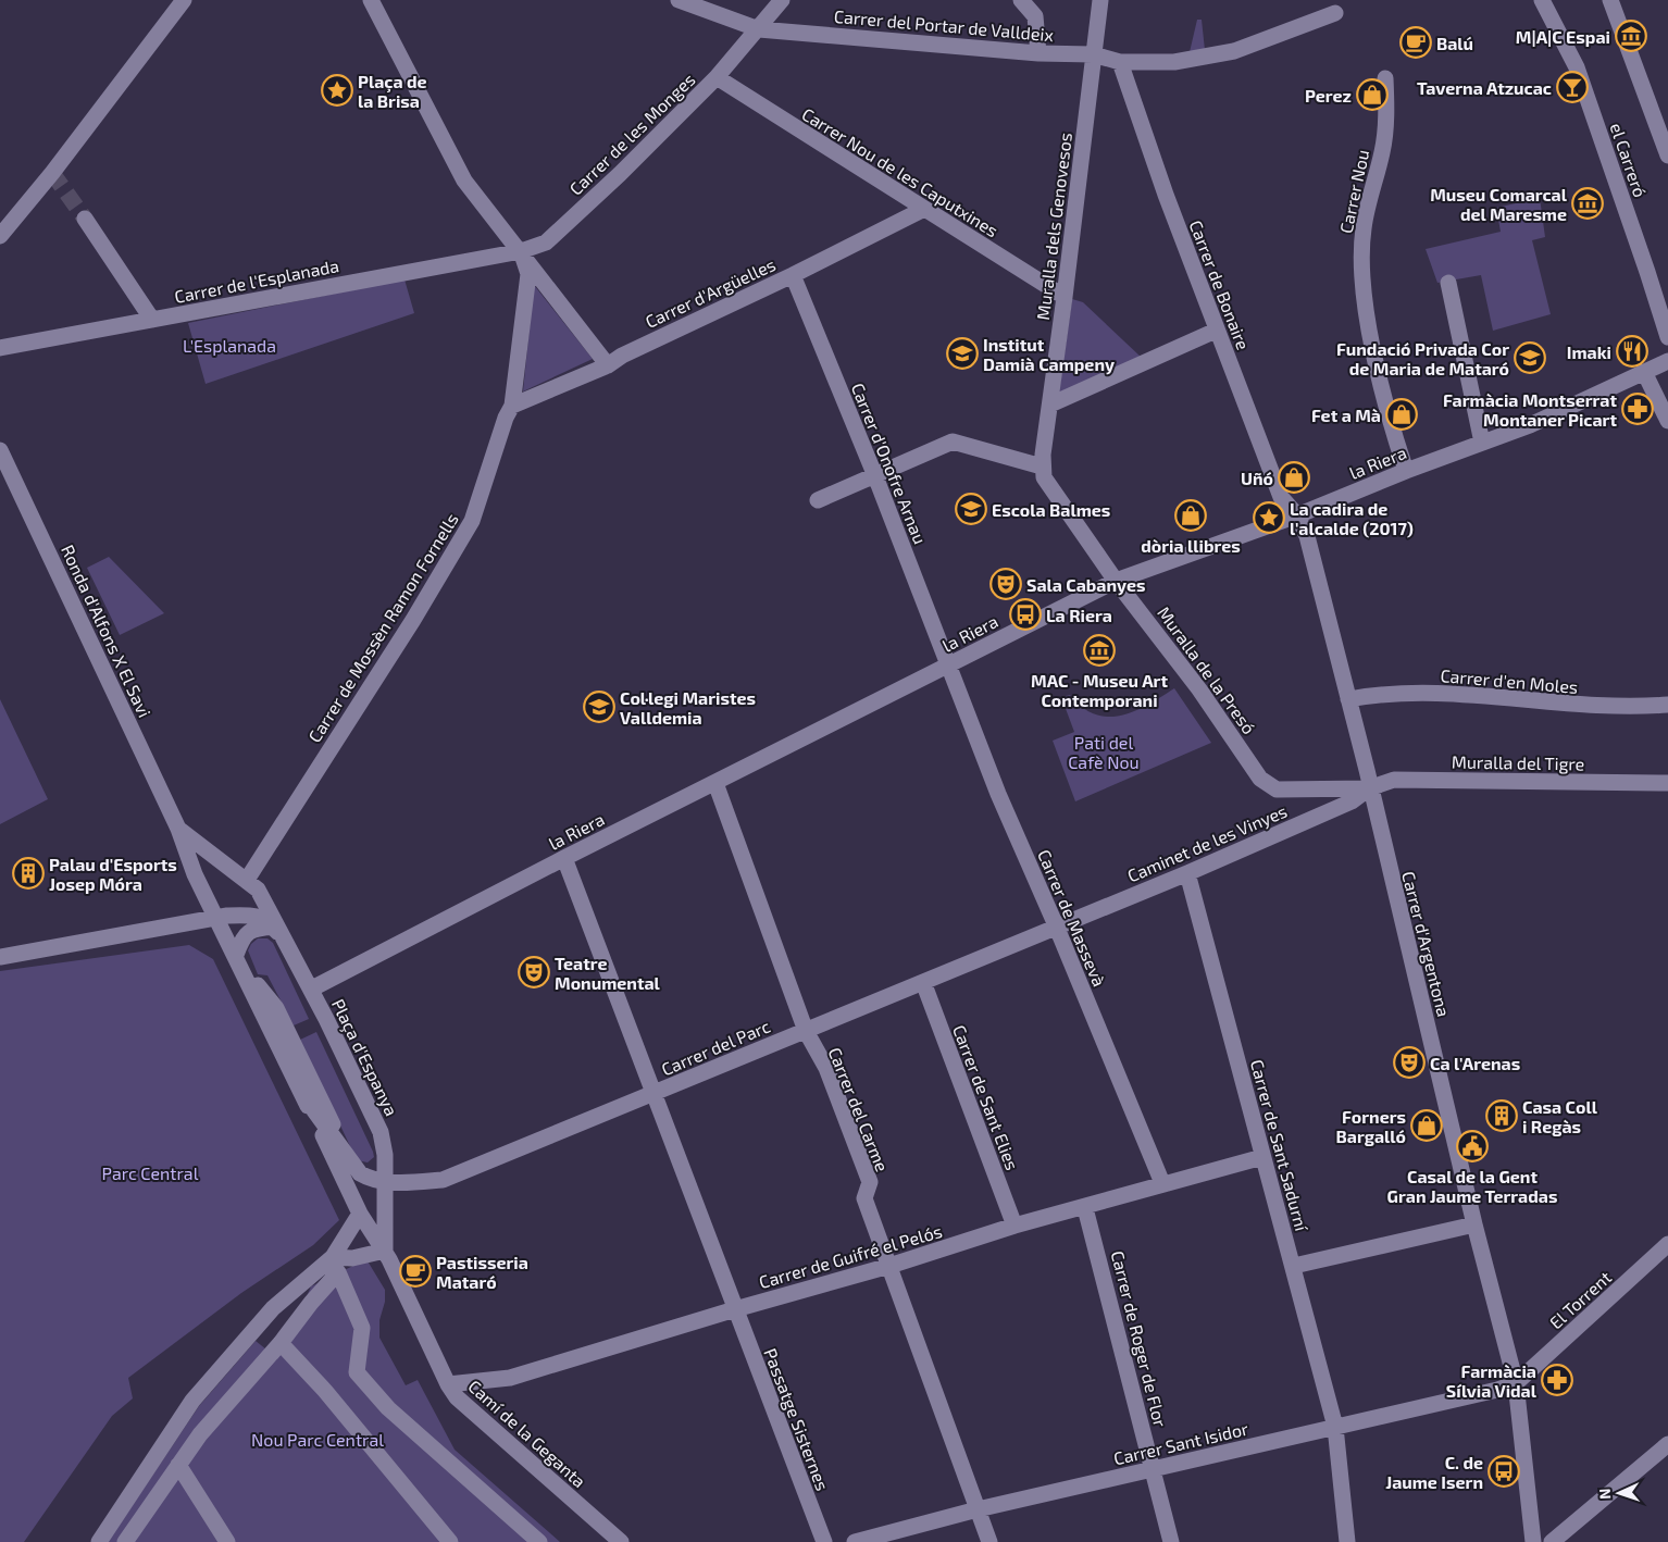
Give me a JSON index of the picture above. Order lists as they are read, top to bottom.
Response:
{
  "streets": {
    "street": [
      "Carrer del Portar de Valldeix",
      "Carrer de les Monges",
      "el Carreró",
      "Carrer Nou de les Caputxines",
      "Carrer Nou",
      "Muralla dels Genovesos",
      "Carrer de l'Esplanada",
      "Carrer de Bonaire",
      "Carrer d'Argüelles",
      "la Riera",
      "Carrer d'Onofre Arnau",
      "Carrer de Mossèn Ramon Fornells",
      "Ronda d'Alfons X El Savi",
      "Muralla de la Presó",
      "Carrer d'en Moles",
      "Muralla del Tigre",
      "Caminet de les Vinyes",
      "Carrer de Massevà",
      "Carrer d'Argentona",
      "Carrer del Parc",
      "Plaça d'Espanya",
      "Carrer de Sant Elies",
      "Carrer del Carme",
      "Carrer de Sant Sadurní",
      "Carrer de Guifré el Pelós",
      "El Torrent",
      "Carrer de Roger de Flor",
      "Passatge Sisternes",
      "Camí de la Geganta",
      "Carrer Sant Isidor"
    ]
  },
  "crossings": [
    ["Carrer del Portar de Valldeix", "Carrer de les Monges"],
    ["Carrer del Portar de Valldeix", "Muralla dels Genovesos"],
    ["Carrer del Portar de Valldeix", "Carrer de Bonaire"],
    ["Carrer de les Monges", "Carrer Nou de les Caputxines"],
    ["Carrer de les Monges", "Carrer de l'Esplanada"],
    ["Carrer de les Monges", "Carrer de Mossèn Ramon Fornells"],
    ["Carrer Nou de les Caputxines", "Muralla dels Genovesos"],
    ["Carrer Nou de les Caputxines", "Carrer d'Argüelles"],
    ["Carrer Nou", "la Riera"],
    ["Muralla dels Genovesos", "Muralla de la Presó"],
    ["Carrer de l'Esplanada", "Carrer de Mossèn Ramon Fornells"],
    ["Carrer de Bonaire", "la Riera"],
    ["Carrer de Bonaire", "Carrer d'Argentona"],
    ["Carrer d'Argüelles", "Carrer d'Onofre Arnau"],
    ["Carrer d'Argüelles", "Carrer de Mossèn Ramon Fornells"],
    ["la Riera", "Carrer d'Onofre Arnau"],
    ["la Riera", "Muralla de la Presó"],
    ["la Riera", "Carrer de Massevà"],
    ["la Riera", "Carrer d'Argentona"],
    ["la Riera", "Plaça d'Espanya"],
    ["la Riera", "Carrer del Carme"],
    ["la Riera", "Passatge Sisternes"],
    ["Carrer d'Onofre Arnau", "Carrer de Massevà"],
    ["Carrer de Mossèn Ramon Fornells", "Plaça d'Espanya"],
    ["Ronda d'Alfons X El Savi", "Plaça d'Espanya"],
    ["Muralla de la Presó", "Muralla del Tigre"],
    ["Muralla de la Presó", "Caminet de les Vinyes"],
    ["Muralla de la Presó", "Carrer d'Argentona"],
    ["Carrer d'en Moles", "Carrer d'Argentona"],
    ["Muralla del Tigre", "Caminet de les Vinyes"],
    ["Muralla del Tigre", "Carrer d'Argentona"],
    ["Caminet de les Vinyes", "Carrer de Massevà"],
    ["Caminet de les Vinyes", "Carrer d'Argentona"],
    ["Caminet de les Vinyes", "Carrer del Parc"],
    ["Caminet de les Vinyes", "Carrer de Sant Sadurní"],
    ["Carrer de Massevà", "Carrer del Parc"],
    ["Carrer de Massevà", "Carrer de Guifré el Pelós"],
    ["Carrer d'Argentona", "El Torrent"],
    ["Carrer d'Argentona", "Carrer Sant Isidor"],
    ["Carrer del Parc", "Plaça d'Espanya"],
    ["Carrer del Parc", "Carrer de Sant Elies"],
    ["Carrer del Parc", "Carrer del Carme"],
    ["Carrer del Parc", "Passatge Sisternes"],
    ["Plaça d'Espanya", "Camí de la Geganta"],
    ["Carrer de Sant Elies", "Carrer de Guifré el Pelós"],
    ["Carrer del Carme", "Carrer de Guifré el Pelós"],
    ["Carrer del Carme", "Carrer Sant Isidor"],
    ["Carrer de Sant Sadurní", "Carrer de Guifré el Pelós"],
    ["Carrer de Sant Sadurní", "Carrer Sant Isidor"],
    ["Carrer de Guifré el Pelós", "Carrer de Roger de Flor"],
    ["Carrer de Guifré el Pelós", "Passatge Sisternes"],
    ["Carrer de Guifré el Pelós", "Camí de la Geganta"],
    ["El Torrent", "Carrer Sant Isidor"],
    ["Carrer de Roger de Flor", "Carrer Sant Isidor"]
  ],
  "parks": [
    "L'Esplanada",
    "Pati del Cafè Nou",
    "Parc Central",
    "Nou Parc Central"
  ],
  "places": {
    "museum": ["M|A|C Espai", "Museu Comarcal del Maresme", "MAC - Museu Art Contemporani"],
    "cafe": ["Balú", "Pastisseria Mataró"],
    "bar": ["Taverna Atzucac"],
    "place": ["Plaça de la Brisa", "La cadira de l'alcalde (2017)"],
    "shop": [
      "Perez",
      "Fet a Mà",
      "Uñó",
      "dòria llibres",
      "Forners Bargalló"
    ],
    "restaurant": ["Imaki"],
    "school or university": [
      "Institut Damià Campeny",
      "Fundació Privada Cor de Maria de Mataró",
      "Escola Balmes",
      "Col·legi Maristes Valldemia"
    ],
    "pharmacy": ["Farmàcia Montserrat Montaner Picart", "Farmàcia Sílvia Vidal"],
    "theatre": ["Sala Cabanyes", "Teatre Monumental", "Ca l'Arenas"],
    "bus stop": ["La Riera", "C. de Jaume Isern"],
    "building": ["Palau d'Esports Josep Móra", "Casa Coll i Regàs"],
    "public building": ["Casal de la Gent Gran Jaume Terradas"]
  },
  "north": "left"
}
